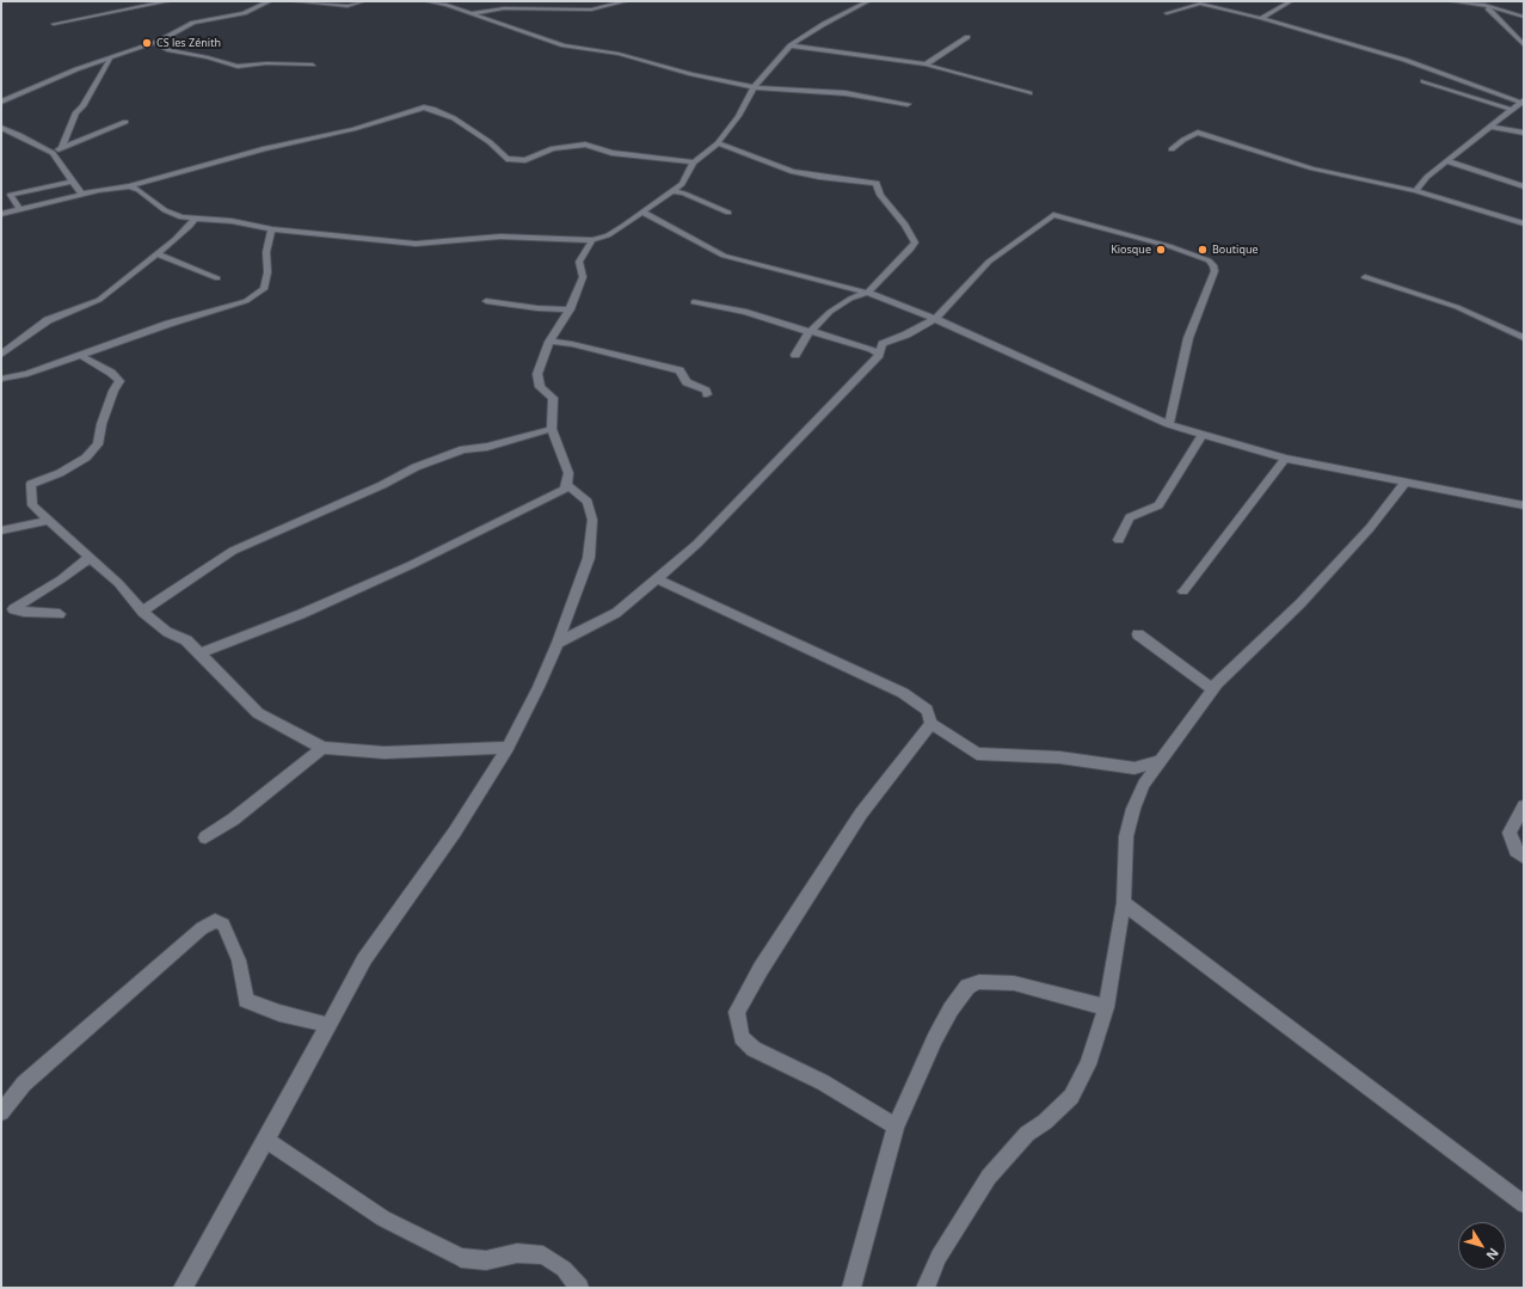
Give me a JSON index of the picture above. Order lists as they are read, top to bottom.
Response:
{
  "places": ["CS les Zénith", "Kiosque", "Boutique"],
  "north": "bottom right"
}
